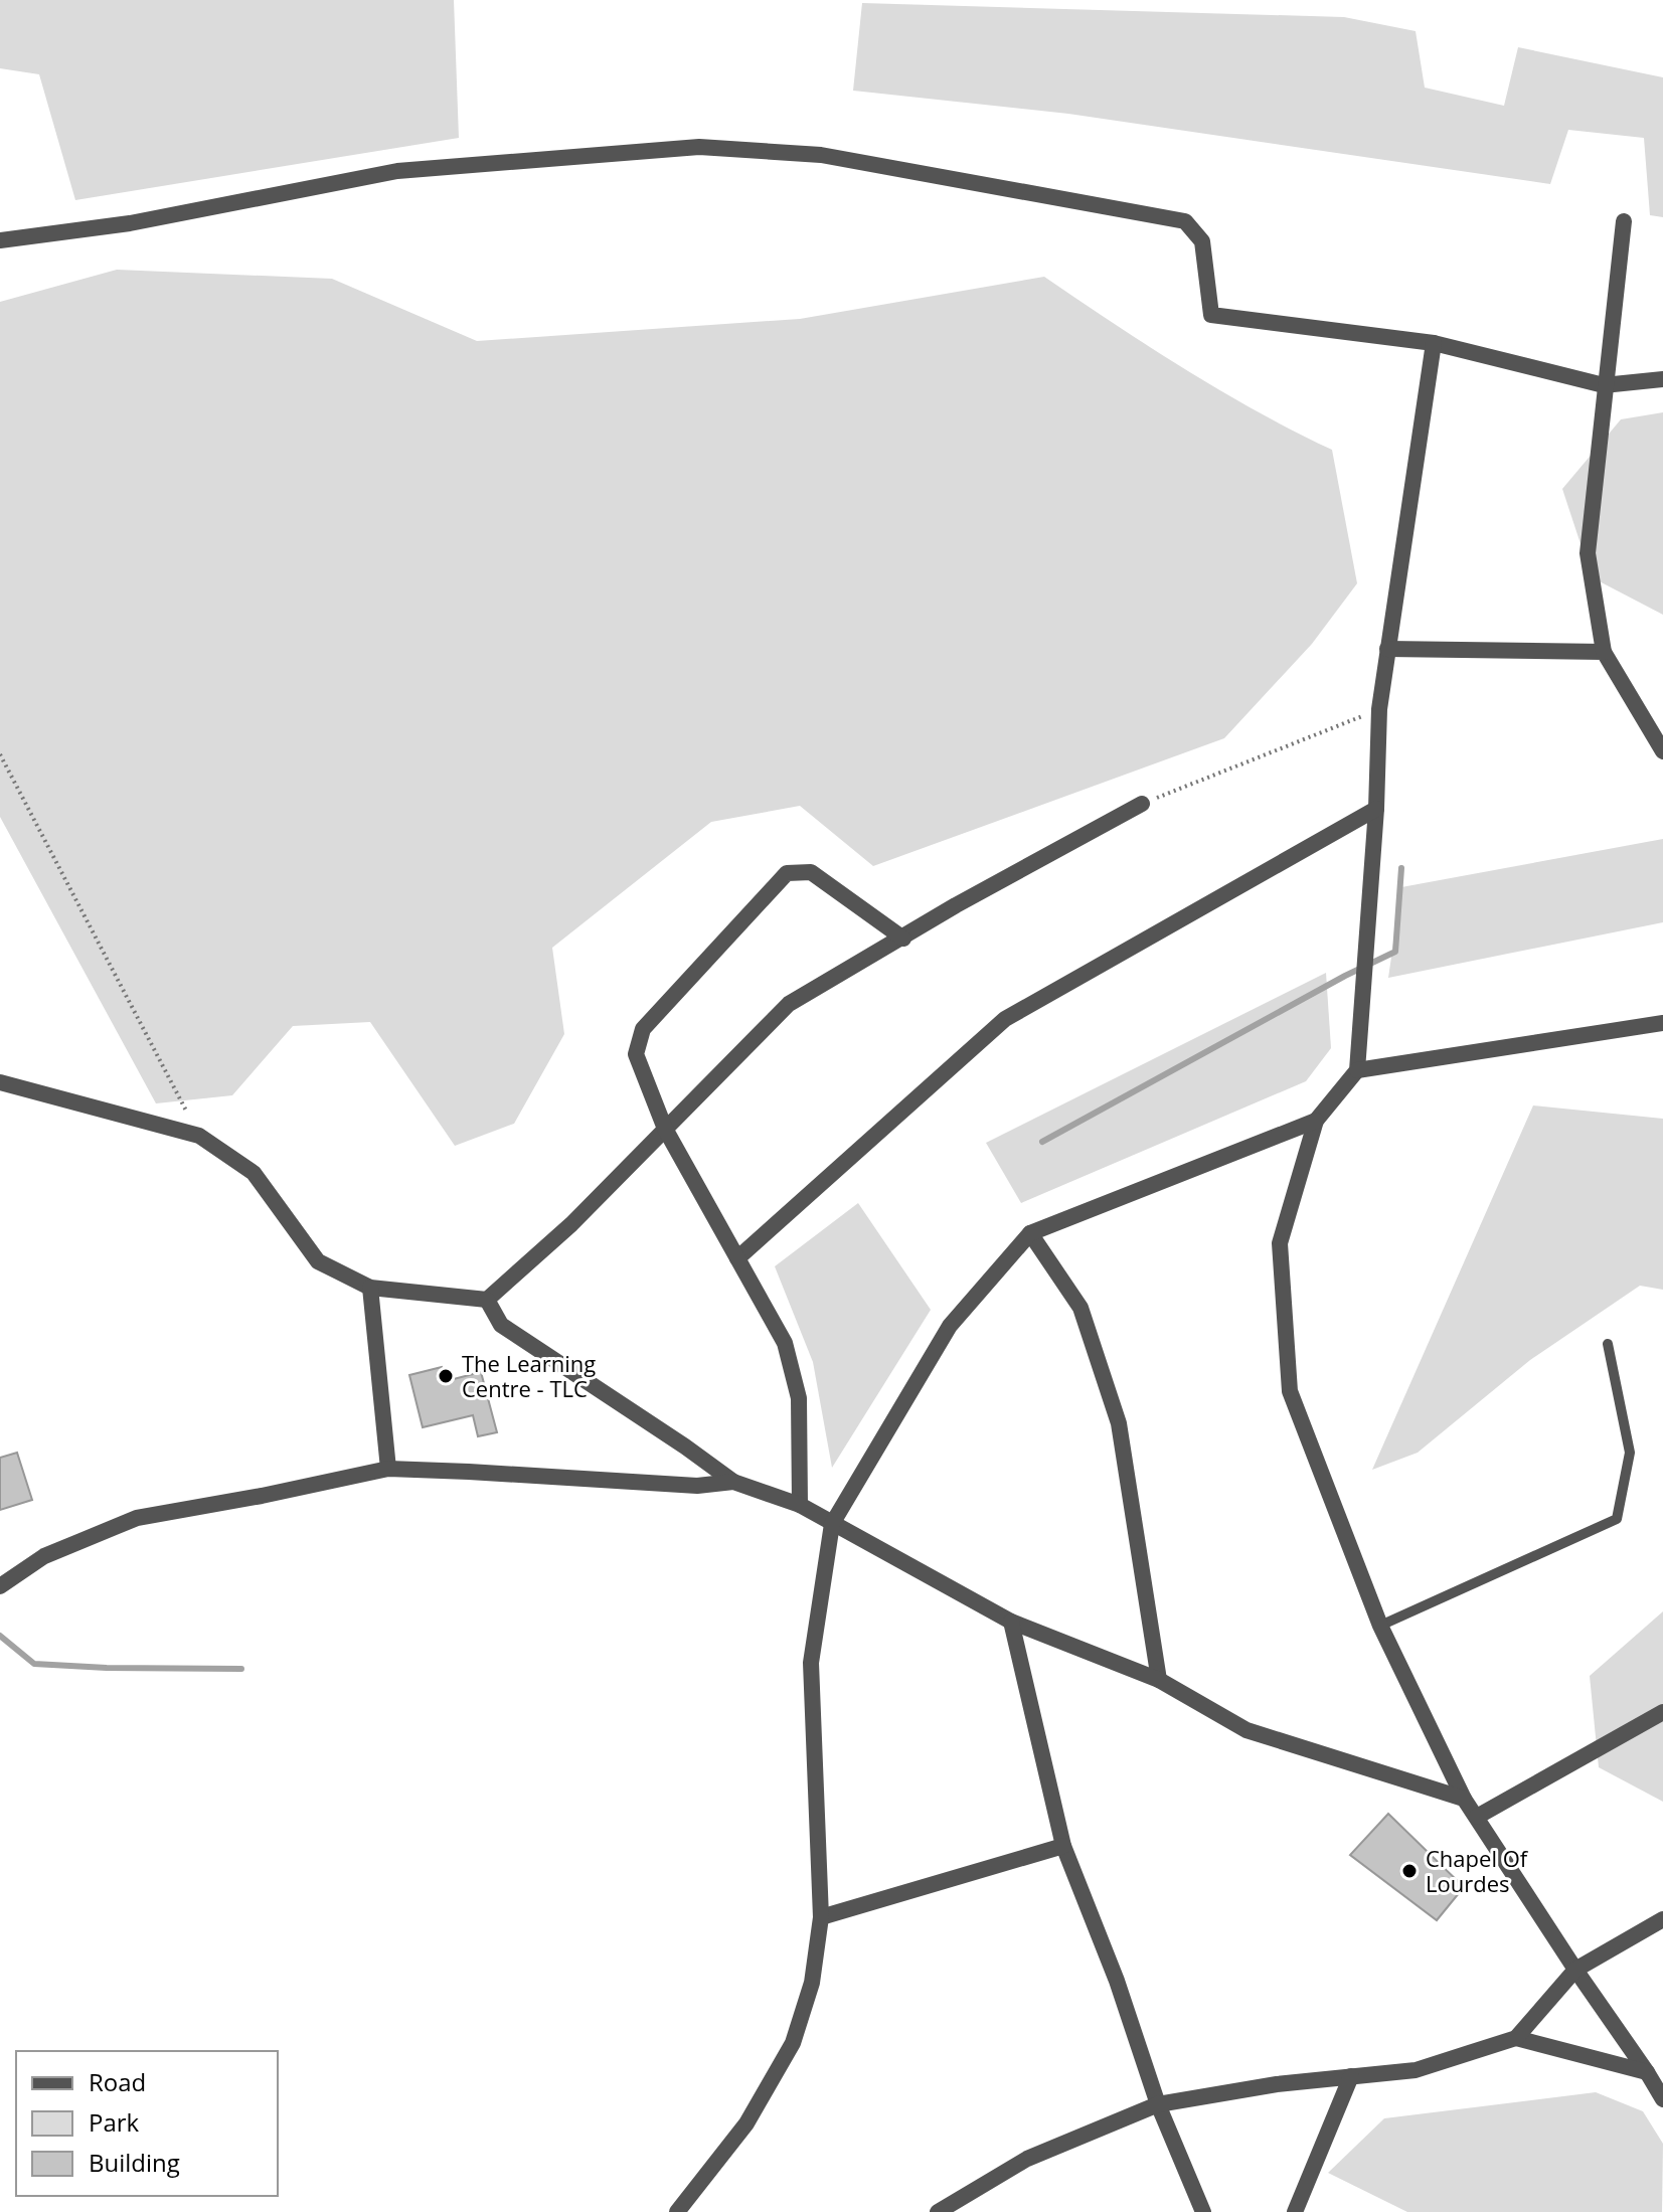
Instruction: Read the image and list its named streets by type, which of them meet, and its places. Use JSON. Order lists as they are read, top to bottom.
{
  "places": ["The Learning Centre - TLC", "Chapel Of Lourdes"],
  "legend": ["Road", "Park", "Building"]
}
